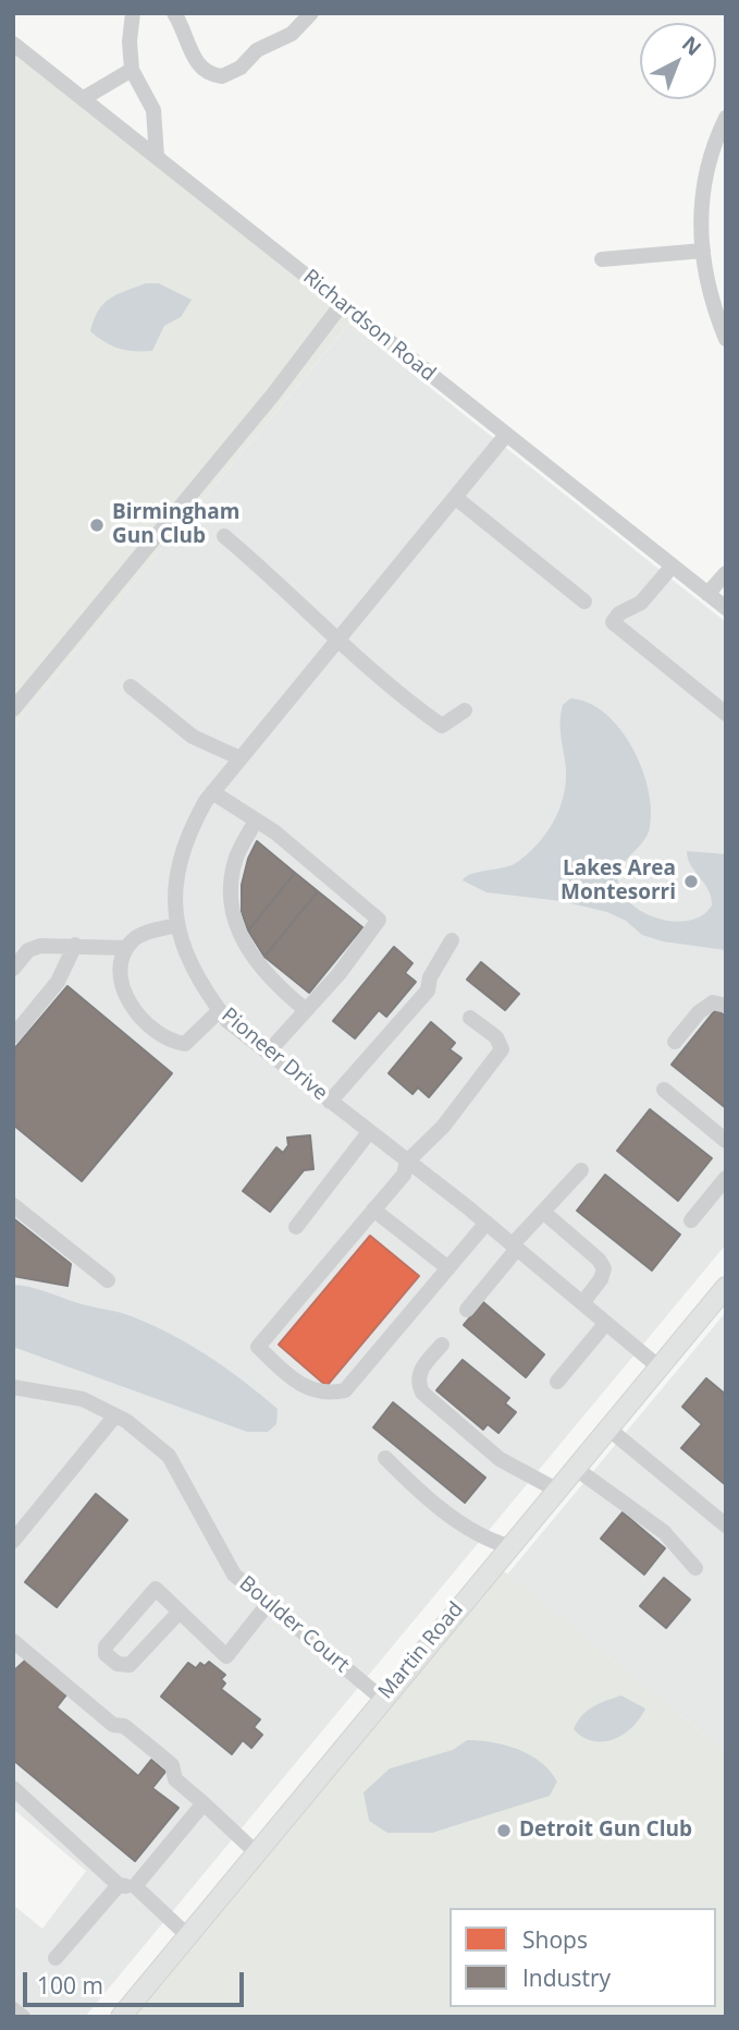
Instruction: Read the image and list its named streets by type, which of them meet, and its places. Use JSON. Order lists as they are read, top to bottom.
{
  "streets": {
    "main road": ["Martin Road"],
    "street": ["Richardson Road", "Pioneer Drive", "Boulder Court"]
  },
  "crossings": [
    ["Richardson Road", "Pioneer Drive"],
    ["Pioneer Drive", "Martin Road"],
    ["Boulder Court", "Martin Road"]
  ],
  "places": ["Birmingham Gun Club", "Lakes Area Montesorri", "Detroit Gun Club"],
  "legend": ["Shops", "Industry"],
  "scale_bar": "100 m",
  "north": "top right"
}
